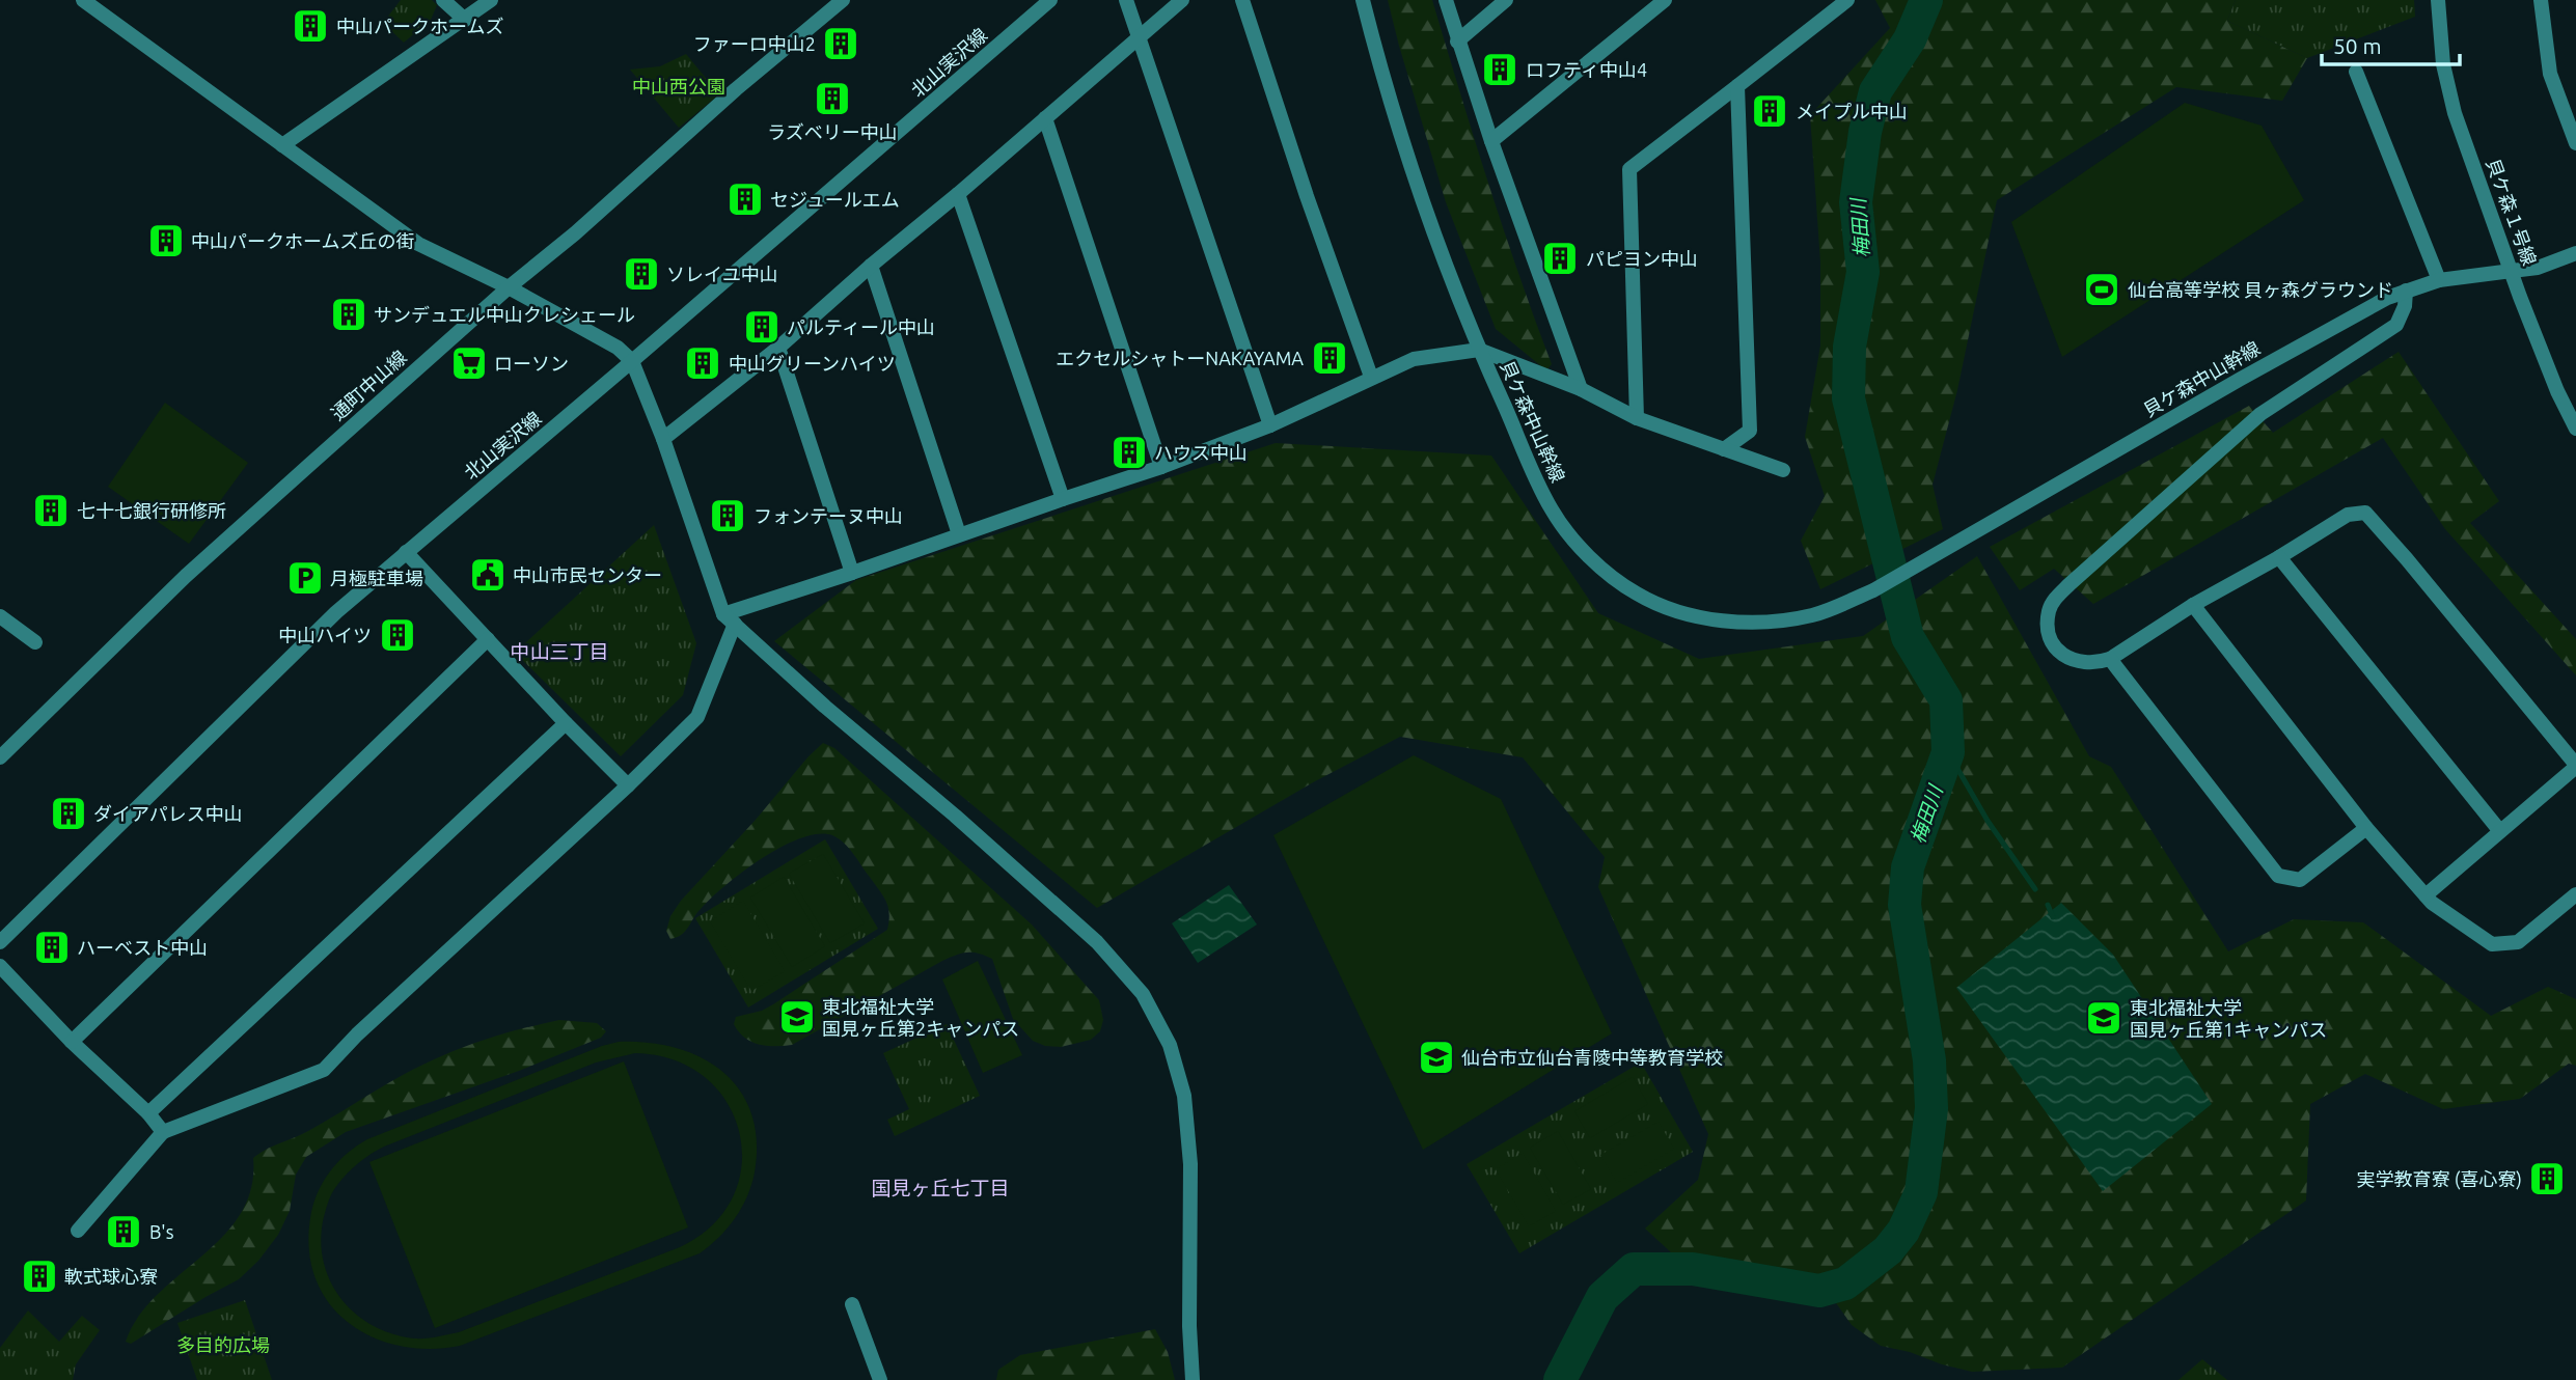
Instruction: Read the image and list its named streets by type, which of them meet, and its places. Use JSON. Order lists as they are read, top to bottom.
{
  "streets": {
    "street": [
      "北山実沢線",
      "貝ケ森１号線",
      "貝ケ森中山幹線",
      "通町中山線"
    ]
  },
  "crossings": [
    ["貝ケ森１号線", "貝ケ森中山幹線"]
  ],
  "districts": ["中山三丁目", "国見ヶ丘七丁目"],
  "water": ["梅田川"],
  "parks": ["中山西公園", "多目的広場"],
  "places": {
    "building": [
      "中山パークホームズ",
      "ファーロ中山2",
      "ロフティ中山4",
      "ラズベリー中山",
      "メイプル中山",
      "セジュールエム",
      "中山パークホームズ丘の街",
      "パピヨン中山",
      "ソレイユ中山",
      "サンデュエル中山クレシェール",
      "パルティール中山",
      "エクセルシャトーNAKAYAMA",
      "中山グリーンハイツ",
      "ハウス中山",
      "七十七銀行研修所",
      "フォンテーヌ中山",
      "中山ハイツ",
      "ダイアパレス中山",
      "ハーベスト中山",
      "実学教育寮 (喜心寮)",
      "B's",
      "軟式球心寮"
    ],
    "sports": ["仙台高等学校 貝ヶ森グラウンド"],
    "supermarket": ["ローソン"],
    "public building": ["中山市民センター"],
    "parking": ["月極駐車場"],
    "school or university": ["東北福祉大学 国見ヶ丘第2キャンパス", "東北福祉大学 国見ヶ丘第1キャンパス", "仙台市立仙台青陵中等教育学校"]
  },
  "scale_bar": "50 m"
}
